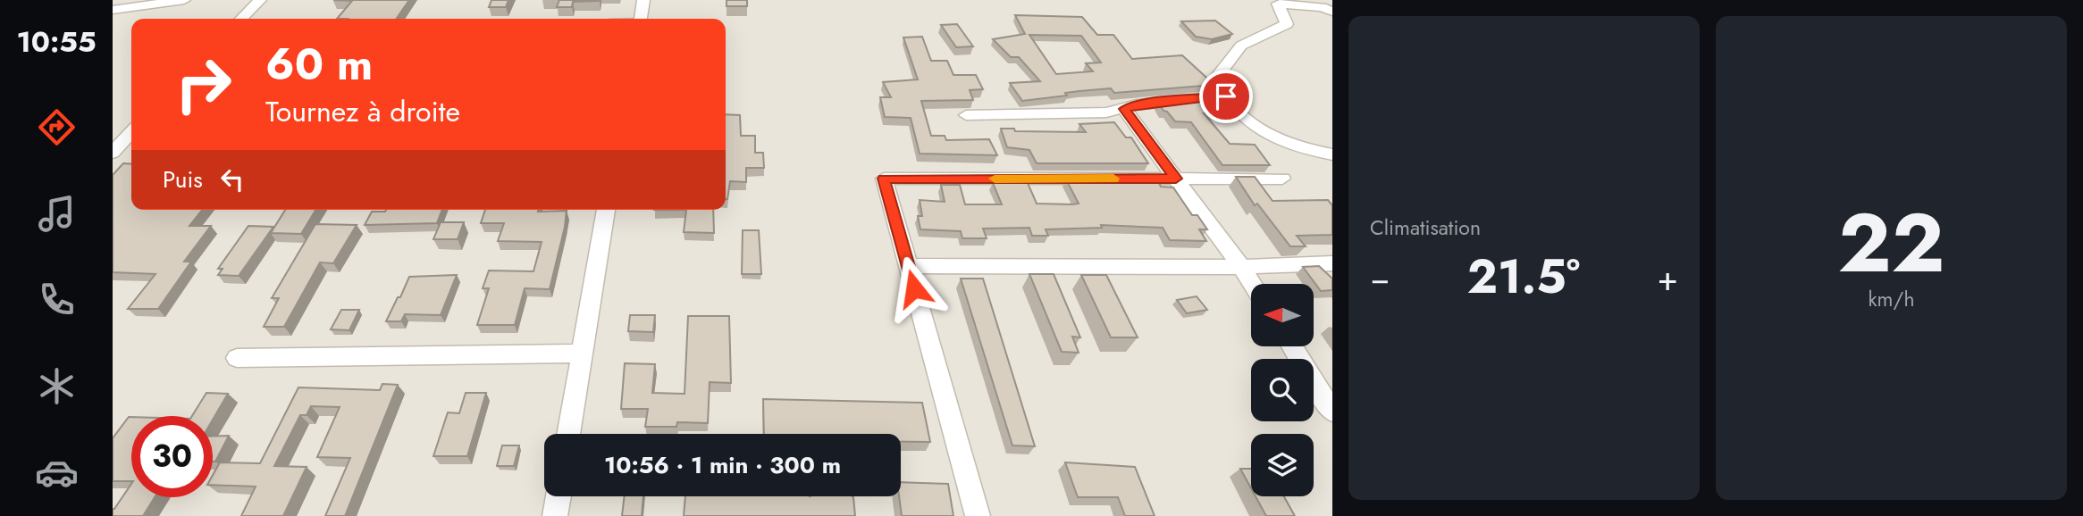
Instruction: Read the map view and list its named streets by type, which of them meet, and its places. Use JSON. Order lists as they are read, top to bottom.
{
  "north": "left",
  "page": {
    "tabs": "10:55",
    "tile": [
      "Climatisation",
      ["22", "km/h"]
    ],
    "turn": ["60 m", "Tournez à droite"],
    "then": "Puis",
    "heat": ["−", "21.5°", "+"],
    "limit": "30",
    "trip": "10:56 · 1 min · 300 m"
  }
}
